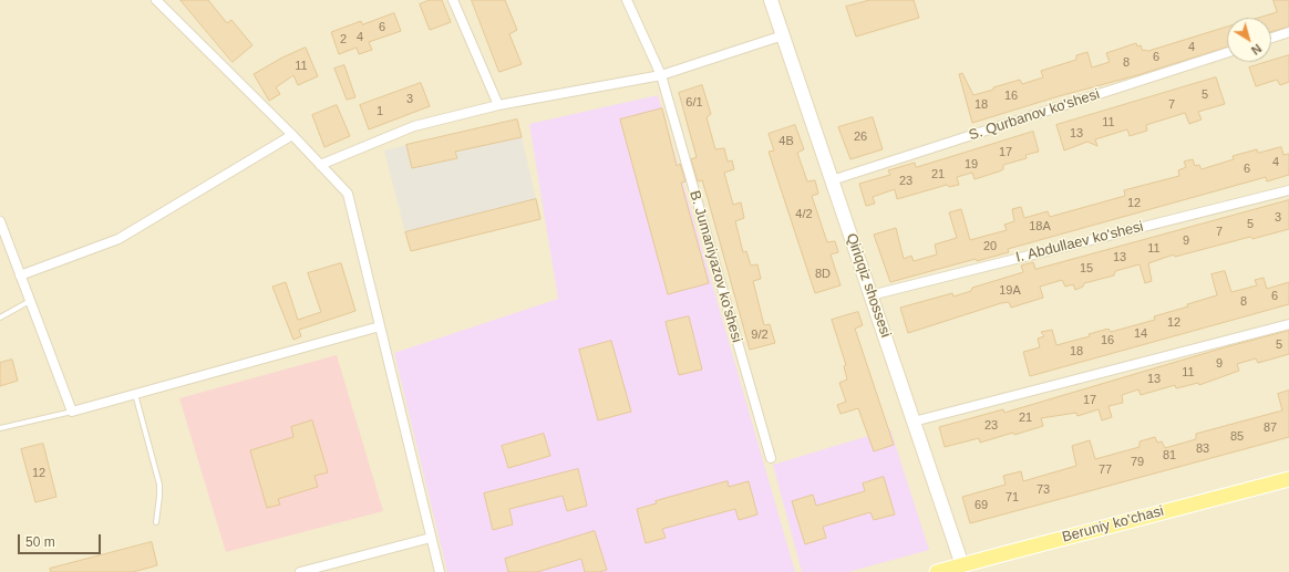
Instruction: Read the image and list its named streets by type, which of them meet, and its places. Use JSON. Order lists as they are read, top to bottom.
{
  "streets": {
    "main road": ["Qiriqqiz shossesi", "Beruniy ko'chasi"],
    "street": ["S. Qurbanov ko'shesi", "I. Abdullaev ko'shesi", "B. Jumaniyazov ko'shesi"]
  },
  "crossings": [
    ["S. Qurbanov ko'shesi", "Qiriqqiz shossesi"],
    ["I. Abdullaev ko'shesi", "Qiriqqiz shossesi"],
    ["Qiriqqiz shossesi", "Beruniy ko'chasi"]
  ],
  "house_numbers": [
    "6",
    "4",
    "2",
    "4",
    "6",
    "8",
    "11",
    "5",
    "16",
    "3",
    "6/1",
    "18",
    "7",
    "1",
    "11",
    "13",
    "26",
    "4B",
    "17",
    "4",
    "19",
    "6",
    "21",
    "23",
    "12",
    "4/2",
    "3",
    "5",
    "18A",
    "7",
    "9",
    "20",
    "11",
    "13",
    "15",
    "8D",
    "19A",
    "6",
    "8",
    "12",
    "14",
    "9/2",
    "16",
    "5",
    "18",
    "9",
    "11",
    "13",
    "17",
    "21",
    "23",
    "87",
    "85",
    "83",
    "81",
    "79",
    "77",
    "12",
    "73",
    "71",
    "69"
  ],
  "scale_bar": "50 m",
  "north": "bottom right"
}
